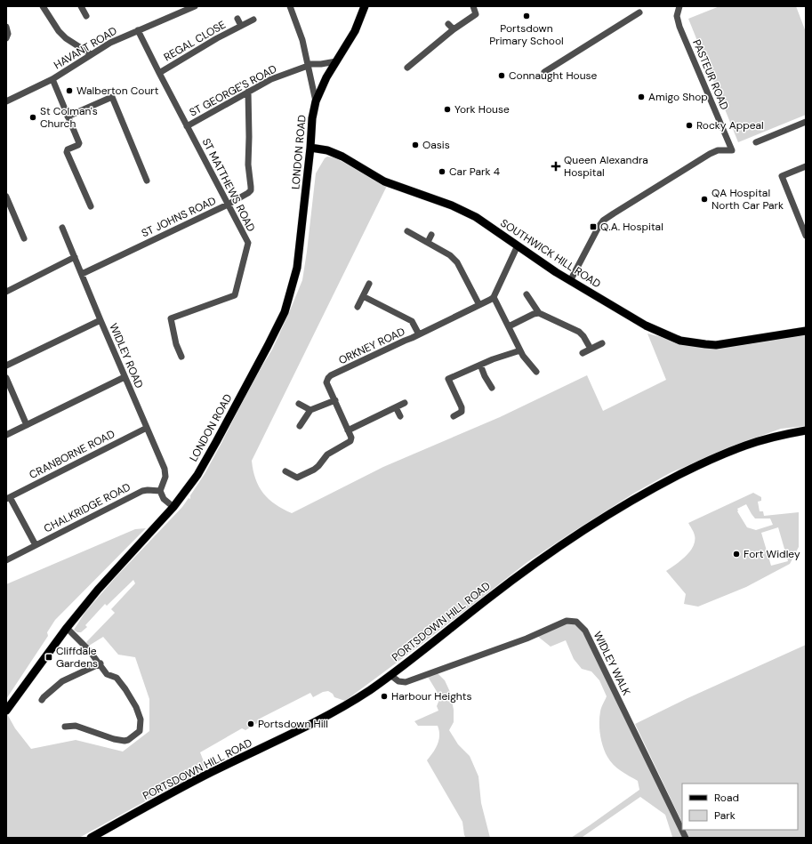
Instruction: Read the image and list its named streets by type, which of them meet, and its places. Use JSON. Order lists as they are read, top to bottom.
{
  "streets": {
    "main road": ["LONDON ROAD", "SOUTHWICK HILL ROAD", "PORTSDOWN HILL ROAD"],
    "street": [
      "REGAL CLOSE",
      "HAVANT ROAD",
      "PASTEUR ROAD",
      "ST GEORGE'S ROAD",
      "ST MATTHEWS ROAD",
      "ST JOHNS ROAD",
      "ORKNEY ROAD",
      "WIDLEY ROAD",
      "CRANBORNE ROAD",
      "CHALKRIDGE ROAD",
      "WIDLEY WALK"
    ]
  },
  "crossings": [
    ["REGAL CLOSE", "ST MATTHEWS ROAD"],
    ["HAVANT ROAD", "ST MATTHEWS ROAD"],
    ["PASTEUR ROAD", "SOUTHWICK HILL ROAD"],
    ["ST GEORGE'S ROAD", "LONDON ROAD"],
    ["ST GEORGE'S ROAD", "ST MATTHEWS ROAD"],
    ["ST GEORGE'S ROAD", "ST JOHNS ROAD"],
    ["LONDON ROAD", "SOUTHWICK HILL ROAD"],
    ["ST MATTHEWS ROAD", "ST JOHNS ROAD"],
    ["ST JOHNS ROAD", "WIDLEY ROAD"],
    ["WIDLEY ROAD", "CRANBORNE ROAD"],
    ["WIDLEY ROAD", "CHALKRIDGE ROAD"],
    ["PORTSDOWN HILL ROAD", "WIDLEY WALK"]
  ],
  "places": {
    "other": [
      "Portsdown Primary School",
      "Connaught House",
      "Walberton Court",
      "Amigo Shop",
      "York House",
      "St Colman's Church",
      "Rocky Appeal",
      "Oasis",
      "Car Park 4",
      "QA Hospital North Car Park",
      "Fort Widley",
      "Harbour Heights",
      "Portsdown Hill"
    ],
    "health": ["Queen Alexandra Hospital"],
    "transit": ["Q.A. Hospital", "Cliffdale Gardens"]
  },
  "legend": ["Road", "Park"]
}
